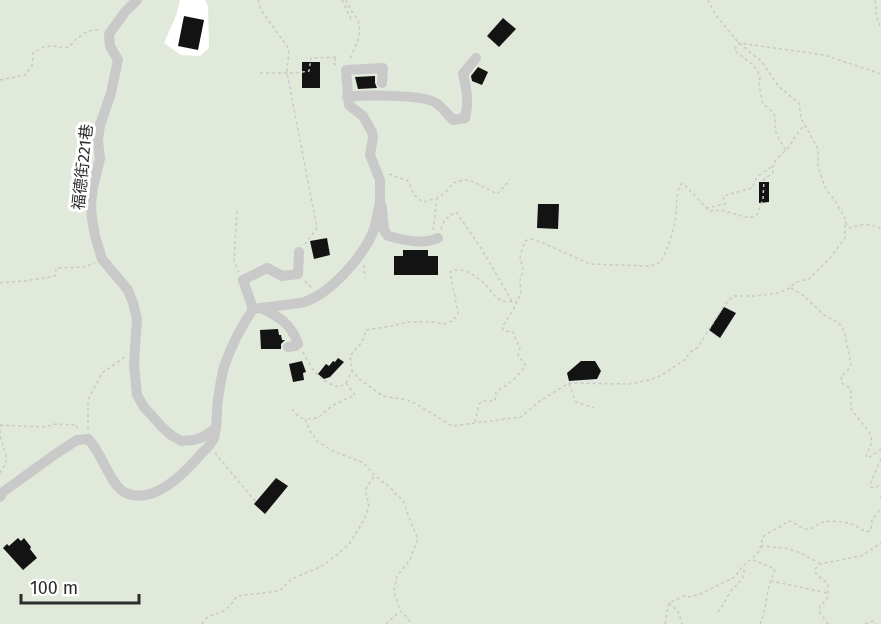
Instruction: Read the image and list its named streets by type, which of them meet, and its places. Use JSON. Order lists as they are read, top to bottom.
{
  "streets": {
    "lane": ["福德街221巷"]
  },
  "scale_bar": "100 m"
}
